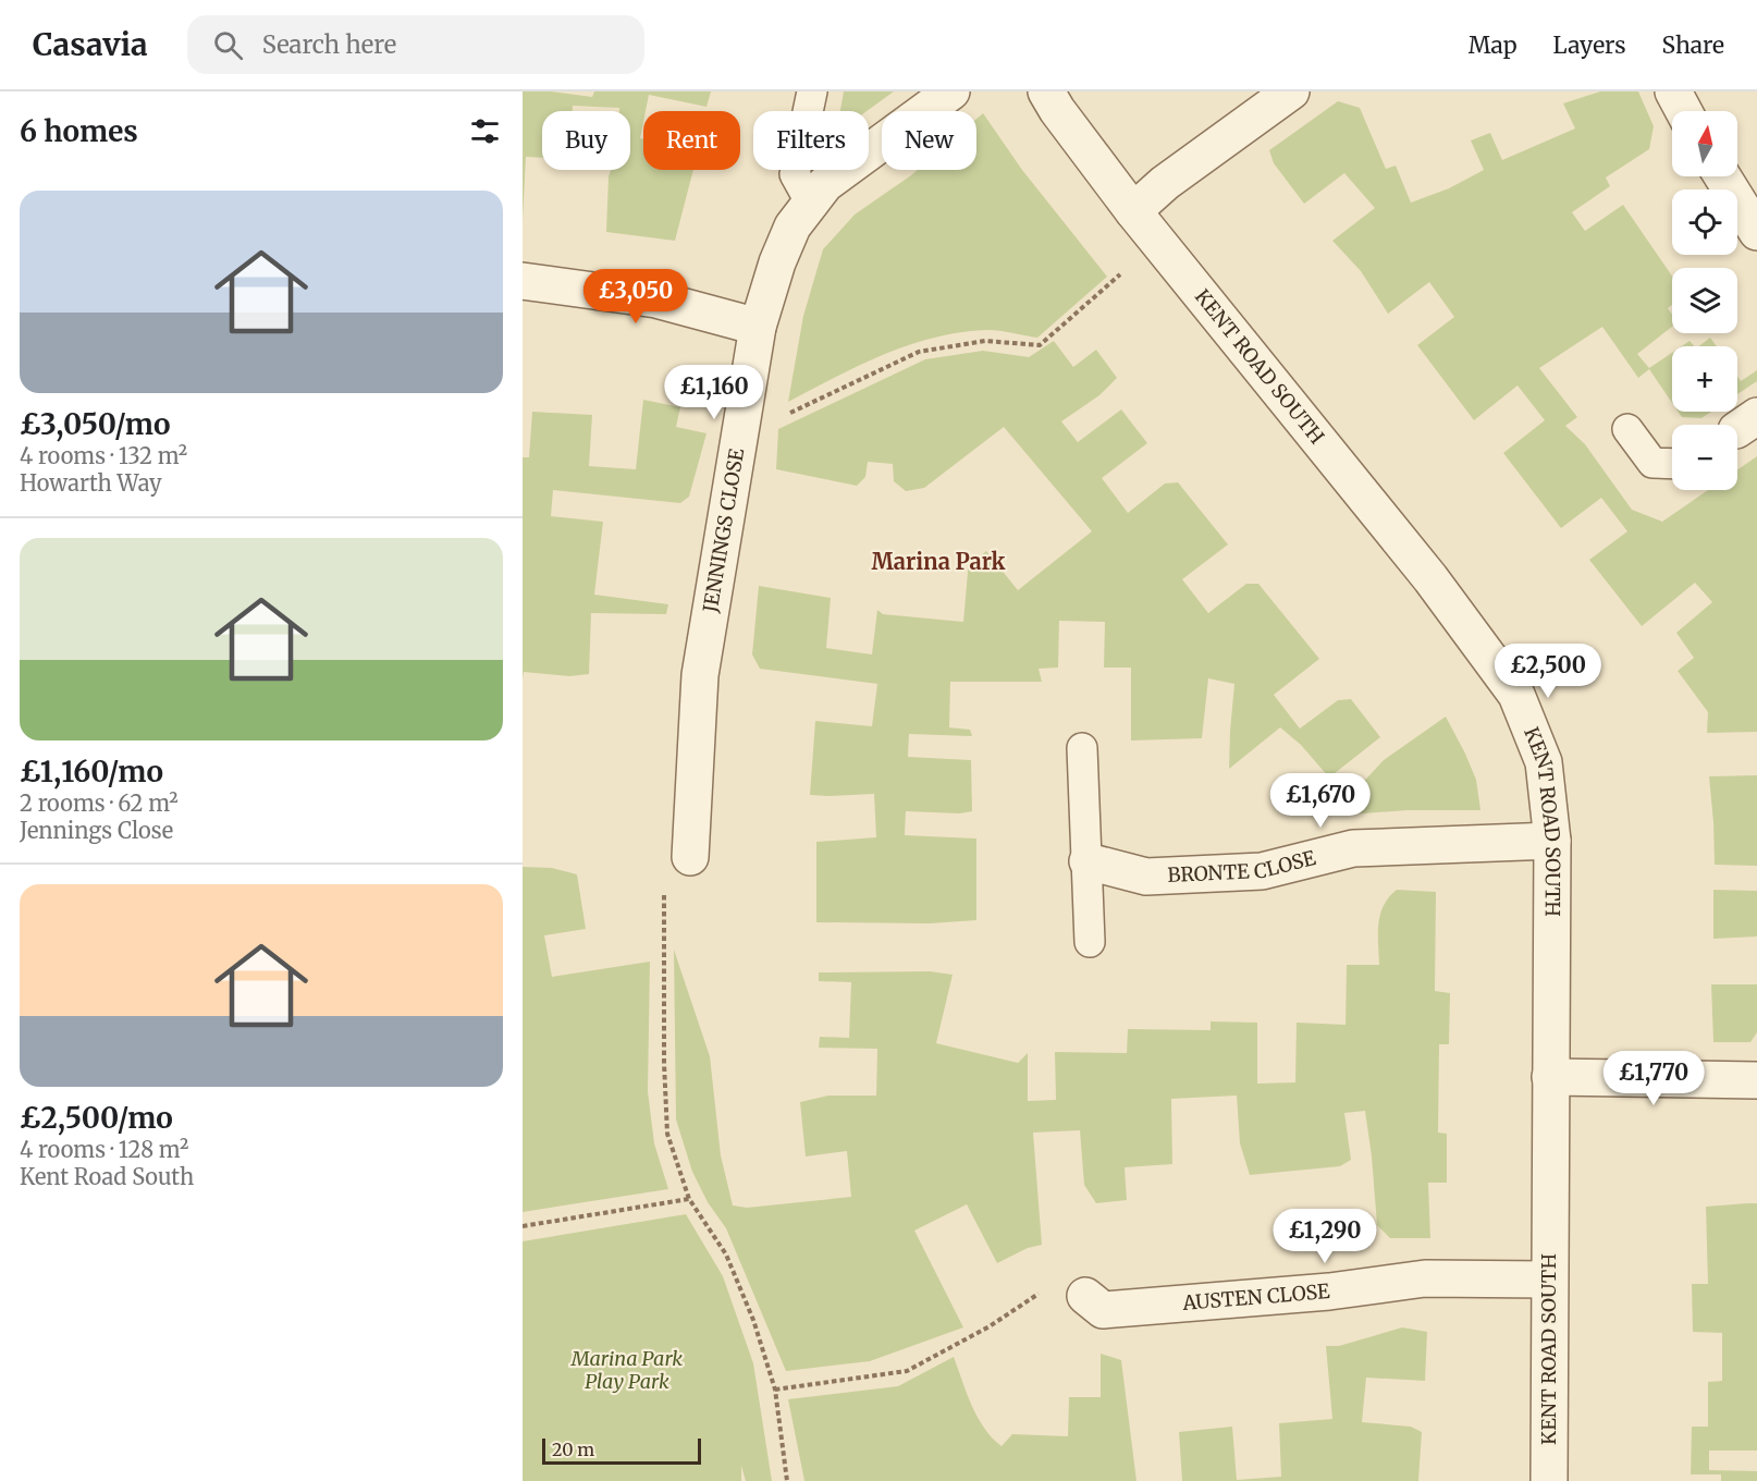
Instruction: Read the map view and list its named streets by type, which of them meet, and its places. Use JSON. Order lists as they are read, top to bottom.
{
  "streets": {
    "street": [
      "KENT ROAD SOUTH",
      "JENNINGS CLOSE",
      "BRONTE CLOSE",
      "AUSTEN CLOSE"
    ]
  },
  "crossings": [
    ["KENT ROAD SOUTH", "BRONTE CLOSE"],
    ["KENT ROAD SOUTH", "AUSTEN CLOSE"]
  ],
  "districts": ["Marina Park"],
  "parks": ["Marina Park Play Park"],
  "scale_bar": "20 m",
  "north": "top",
  "page": {
    "header": "Casavia",
    "search": "Search here",
    "nav": ["Map", "Layers", "Share"],
    "heading": "6 homes",
    "map_buttons": ["+", "−"],
    "chip": [
      "Buy",
      "Rent",
      "Filters",
      "New"
    ],
    "list": [
      {
        "name": "£3,050/mo",
        "note": "4 rooms · 132 m² · Howarth Way"
      },
      {
        "name": "£1,160/mo",
        "note": "2 rooms · 62 m² · Jennings Close"
      },
      {
        "name": "£2,500/mo",
        "note": "4 rooms · 128 m² · Kent Road South"
      }
    ],
    "price": [
      "£3,050",
      "£1,160",
      "£2,500",
      "£1,670",
      "£1,770",
      "£1,290"
    ],
    "scale": "20 m"
  }
}
